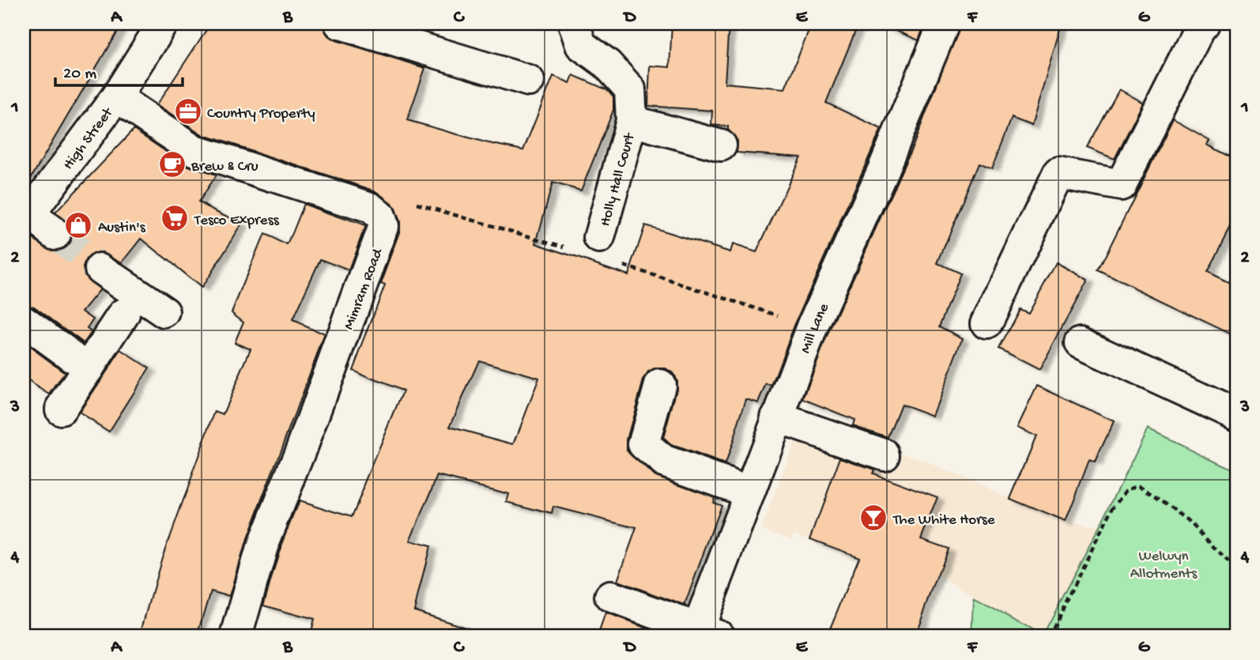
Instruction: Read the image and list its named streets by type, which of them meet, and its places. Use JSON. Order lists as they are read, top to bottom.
{
  "streets": {
    "street": [
      "High Street",
      "Holly Hall Court",
      "Mimram Road",
      "Mill Lane"
    ]
  },
  "crossings": [
    ["High Street", "Mimram Road"]
  ],
  "parks": ["Welwyn Allotments"],
  "places": {
    "office": ["Country Property"],
    "cafe": ["Brew & Cru"],
    "supermarket": ["Tesco Express"],
    "shop": ["Austin's"],
    "bar": ["The White Horse"]
  },
  "scale_bar": "20 m",
  "grid": {
    "columns": [
      "A",
      "B",
      "C",
      "D",
      "E",
      "F",
      "G"
    ],
    "rows": [
      "1",
      "2",
      "3",
      "4"
    ]
  }
}
